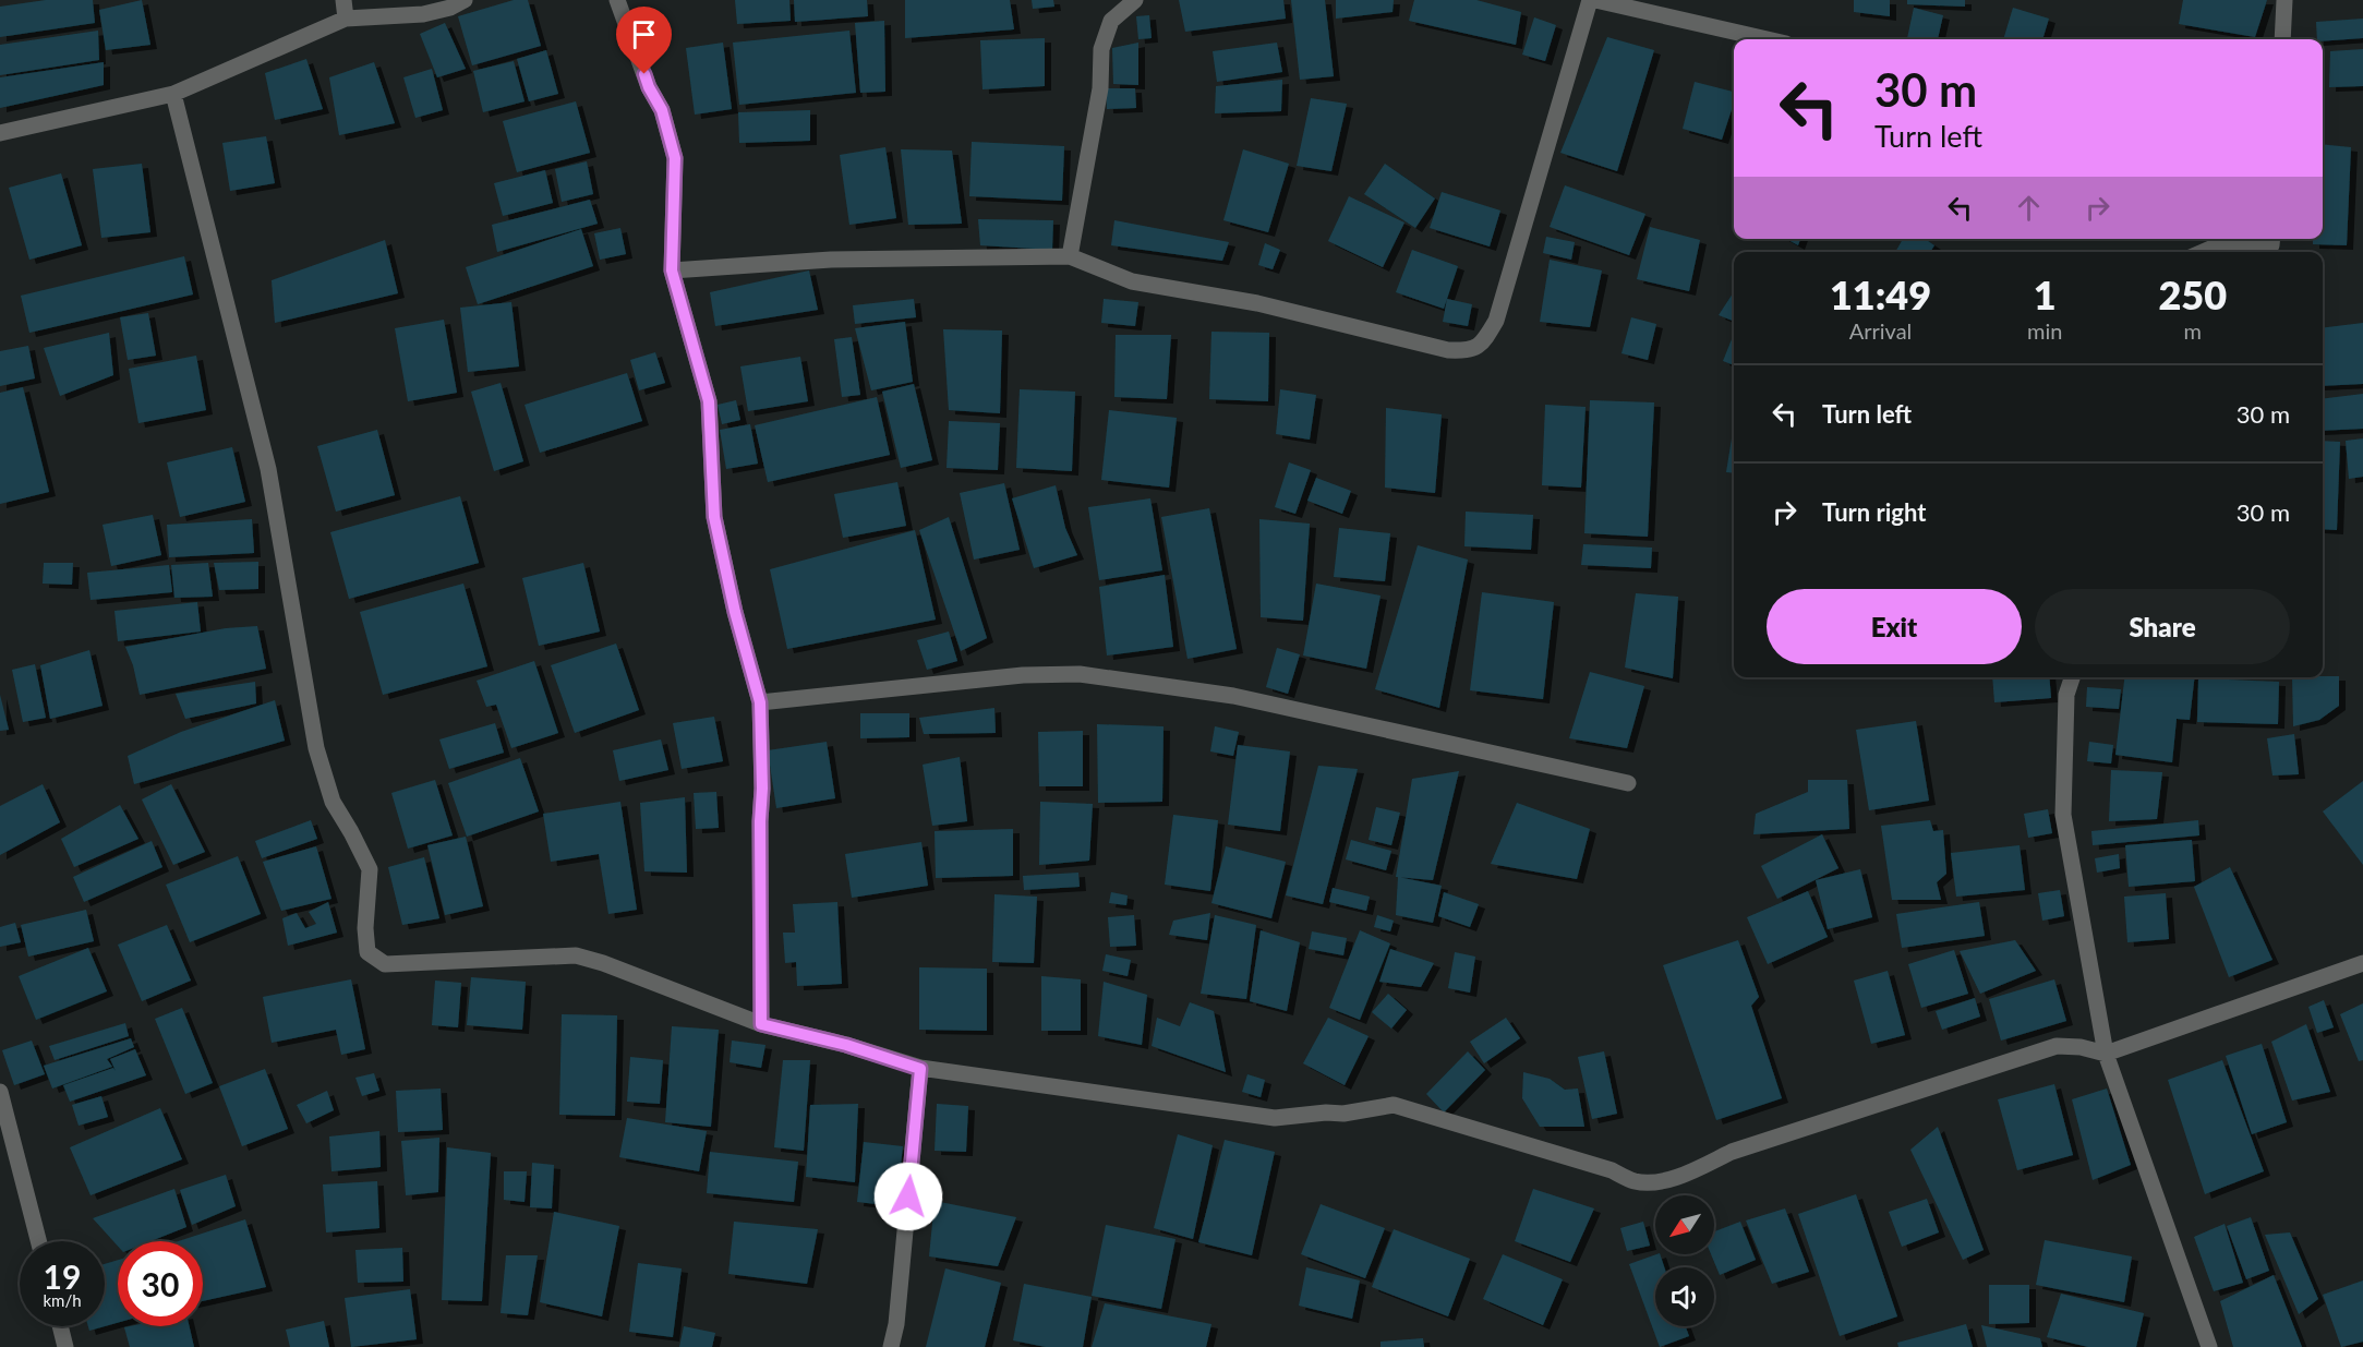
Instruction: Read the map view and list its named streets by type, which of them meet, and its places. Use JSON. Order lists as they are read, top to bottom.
{
  "north": "bottom left",
  "page": {
    "turn": ["30 m", "Turn left"],
    "eta": [
      "11:49",
      "Arrival",
      "1",
      "min",
      "250",
      "m"
    ],
    "list": [
      {
        "name": "Turn left",
        "value": "30 m"
      },
      {
        "name": "Turn right",
        "value": "30 m"
      }
    ],
    "buttons": ["Exit", "Share"],
    "speed": "19 km/h",
    "limit": "30"
  }
}
